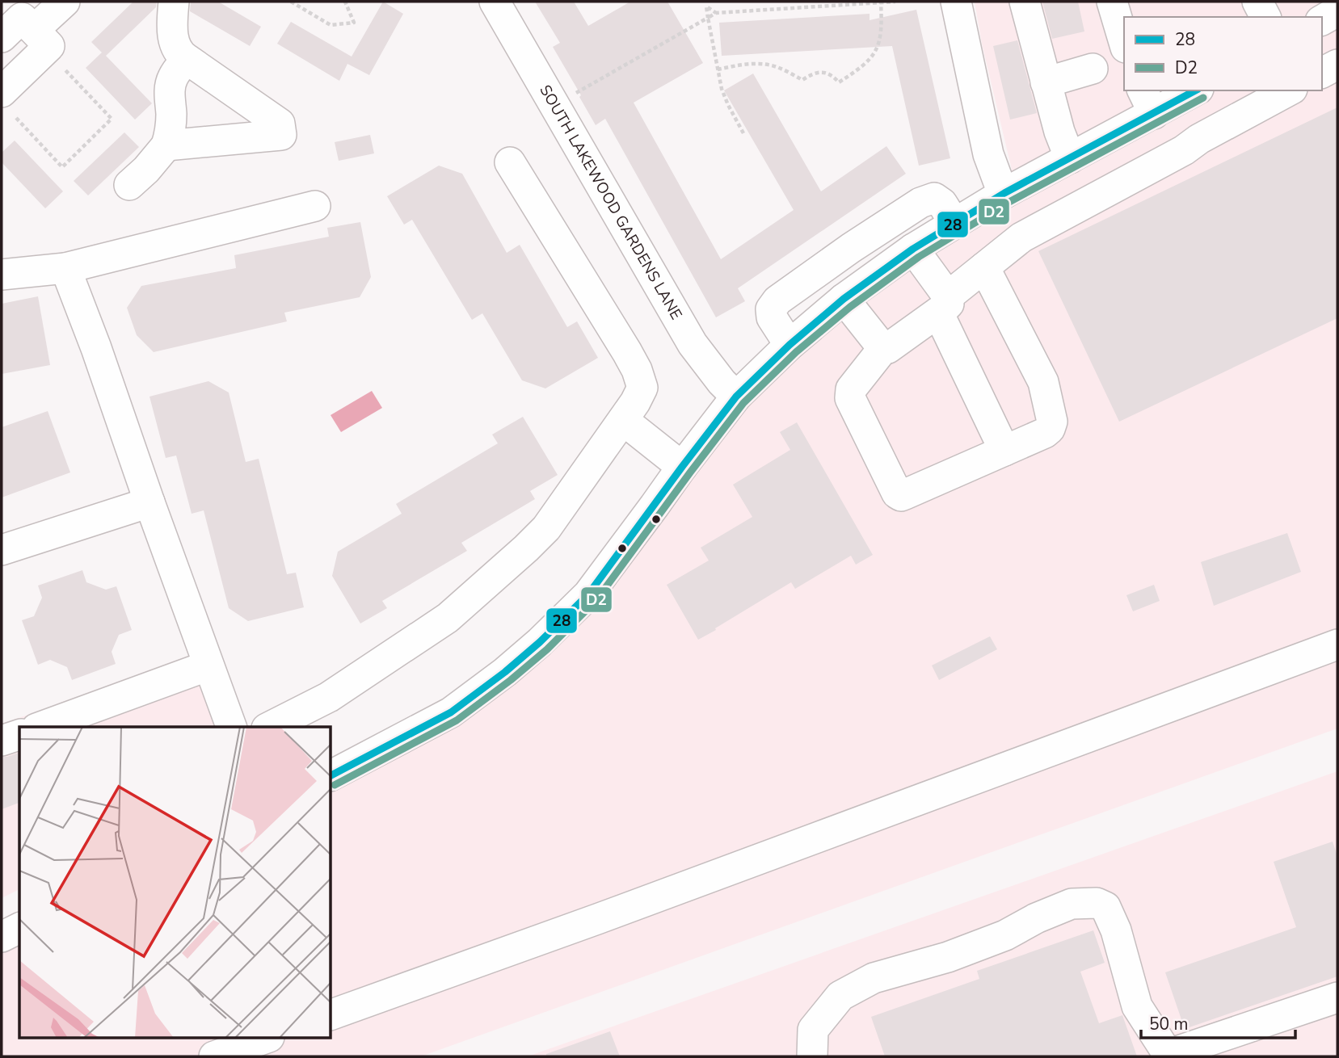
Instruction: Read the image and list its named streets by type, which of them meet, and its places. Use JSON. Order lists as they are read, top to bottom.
{
  "streets": {
    "street": ["SOUTH LAKEWOOD GARDENS LANE"]
  },
  "lines": ["transit line 28", "transit line D2"],
  "legend": ["28", "D2"],
  "scale_bar": "50 m"
}
